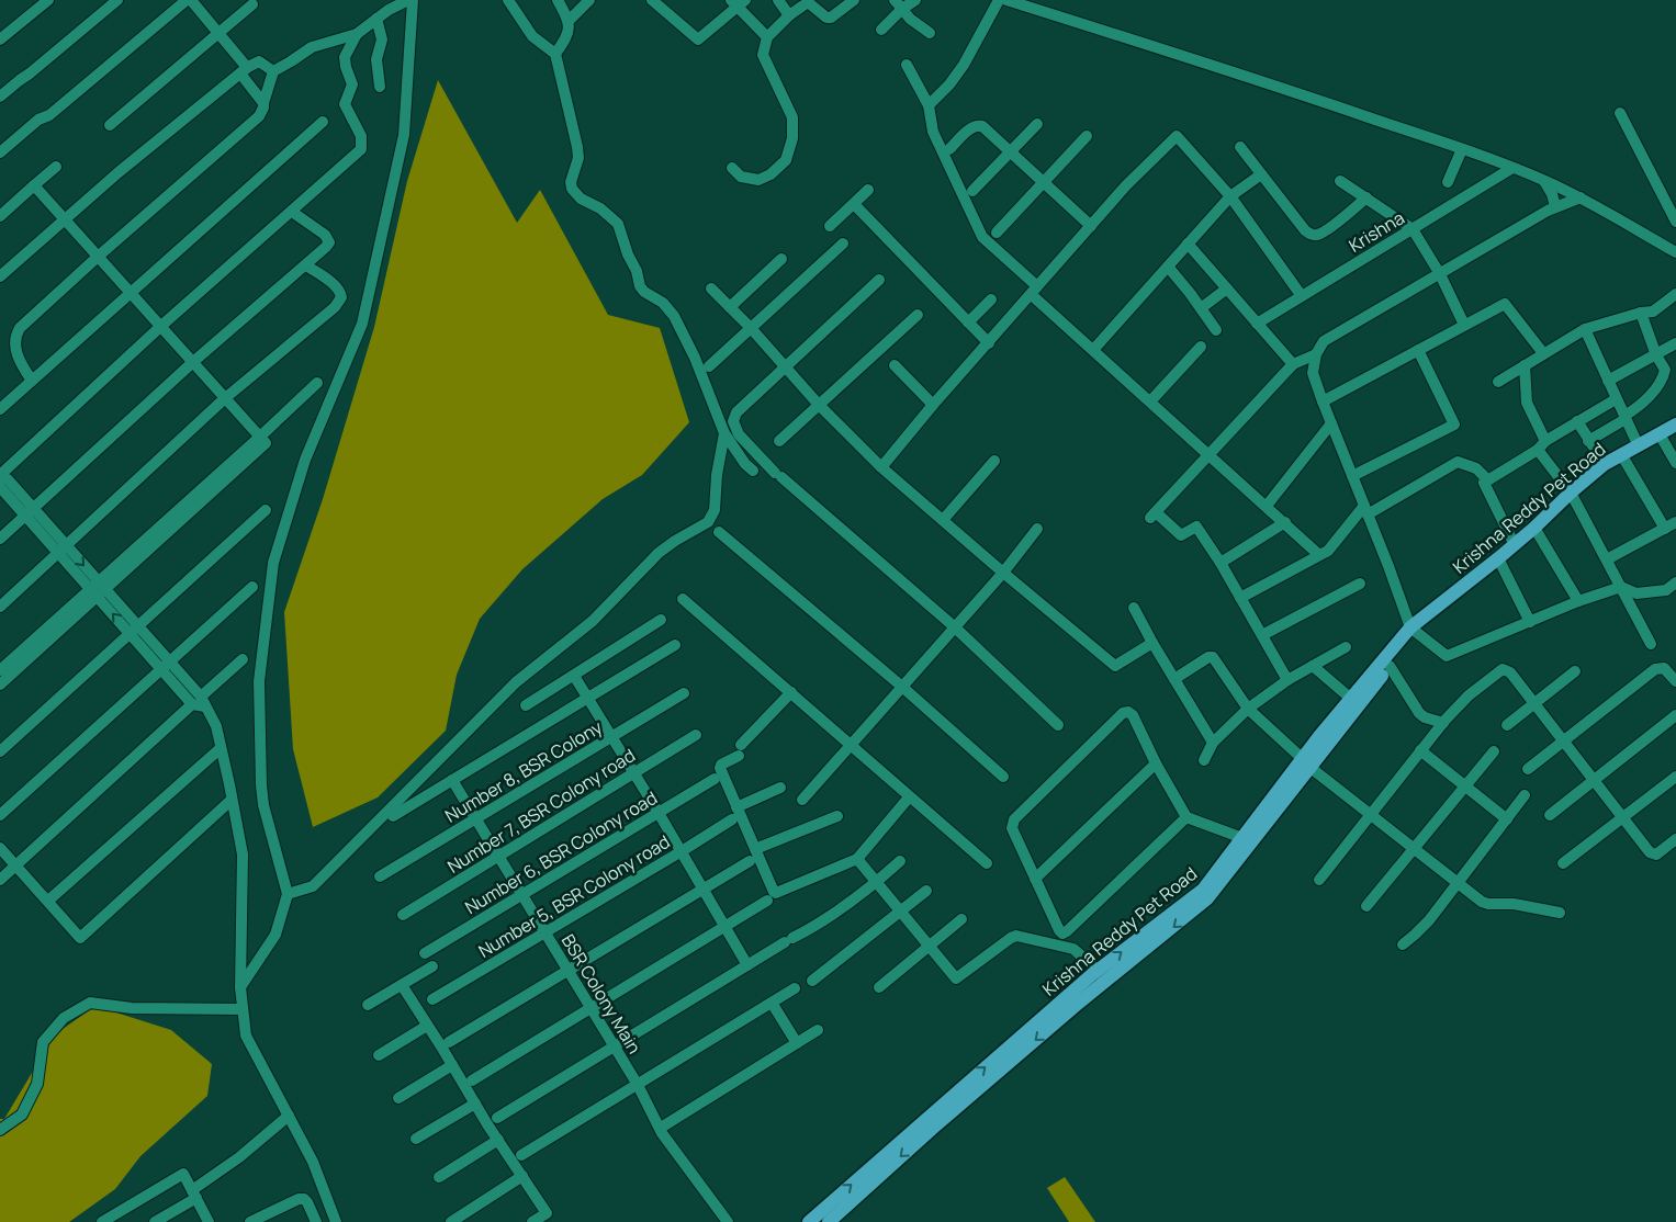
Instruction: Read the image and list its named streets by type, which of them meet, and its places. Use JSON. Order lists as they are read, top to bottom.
{
  "streets": {
    "main road": ["Krishna Reddy Pet Road"],
    "street": [
      "Krishna",
      "Number 8, BSR Colony",
      "Number 7, BSR Colony road",
      "Number 6, BSR Colony road",
      "Number 5, BSR Colony road",
      "BSR Colony Main"
    ]
  },
  "crossings": [
    ["Number 8, BSR Colony", "BSR Colony Main"],
    ["Number 7, BSR Colony road", "BSR Colony Main"],
    ["Number 6, BSR Colony road", "BSR Colony Main"],
    ["Number 5, BSR Colony road", "BSR Colony Main"]
  ]
}
